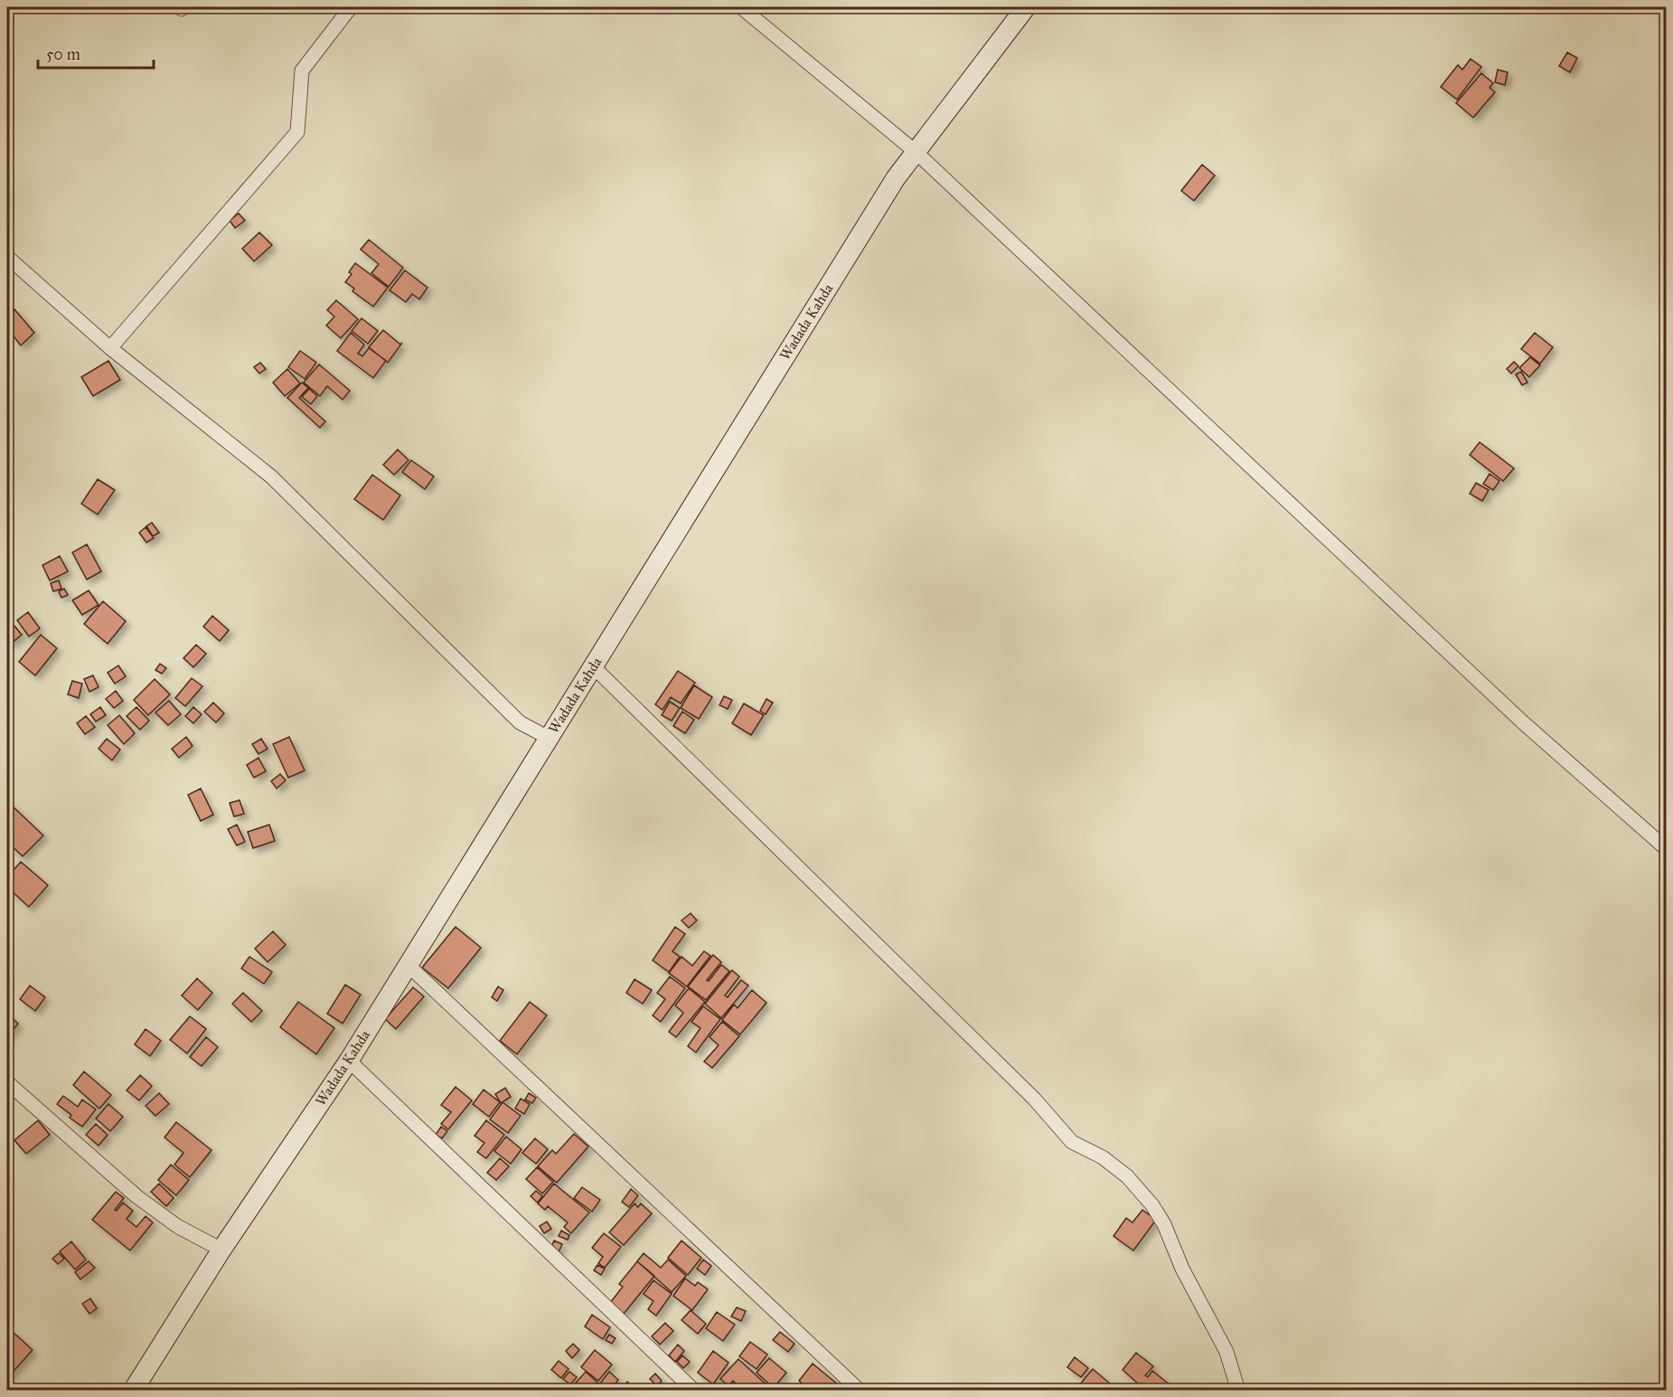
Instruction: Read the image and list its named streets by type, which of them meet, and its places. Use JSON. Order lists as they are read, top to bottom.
{
  "streets": {
    "main road": ["Wadada Kahda"]
  },
  "scale_bar": "50 m"
}
